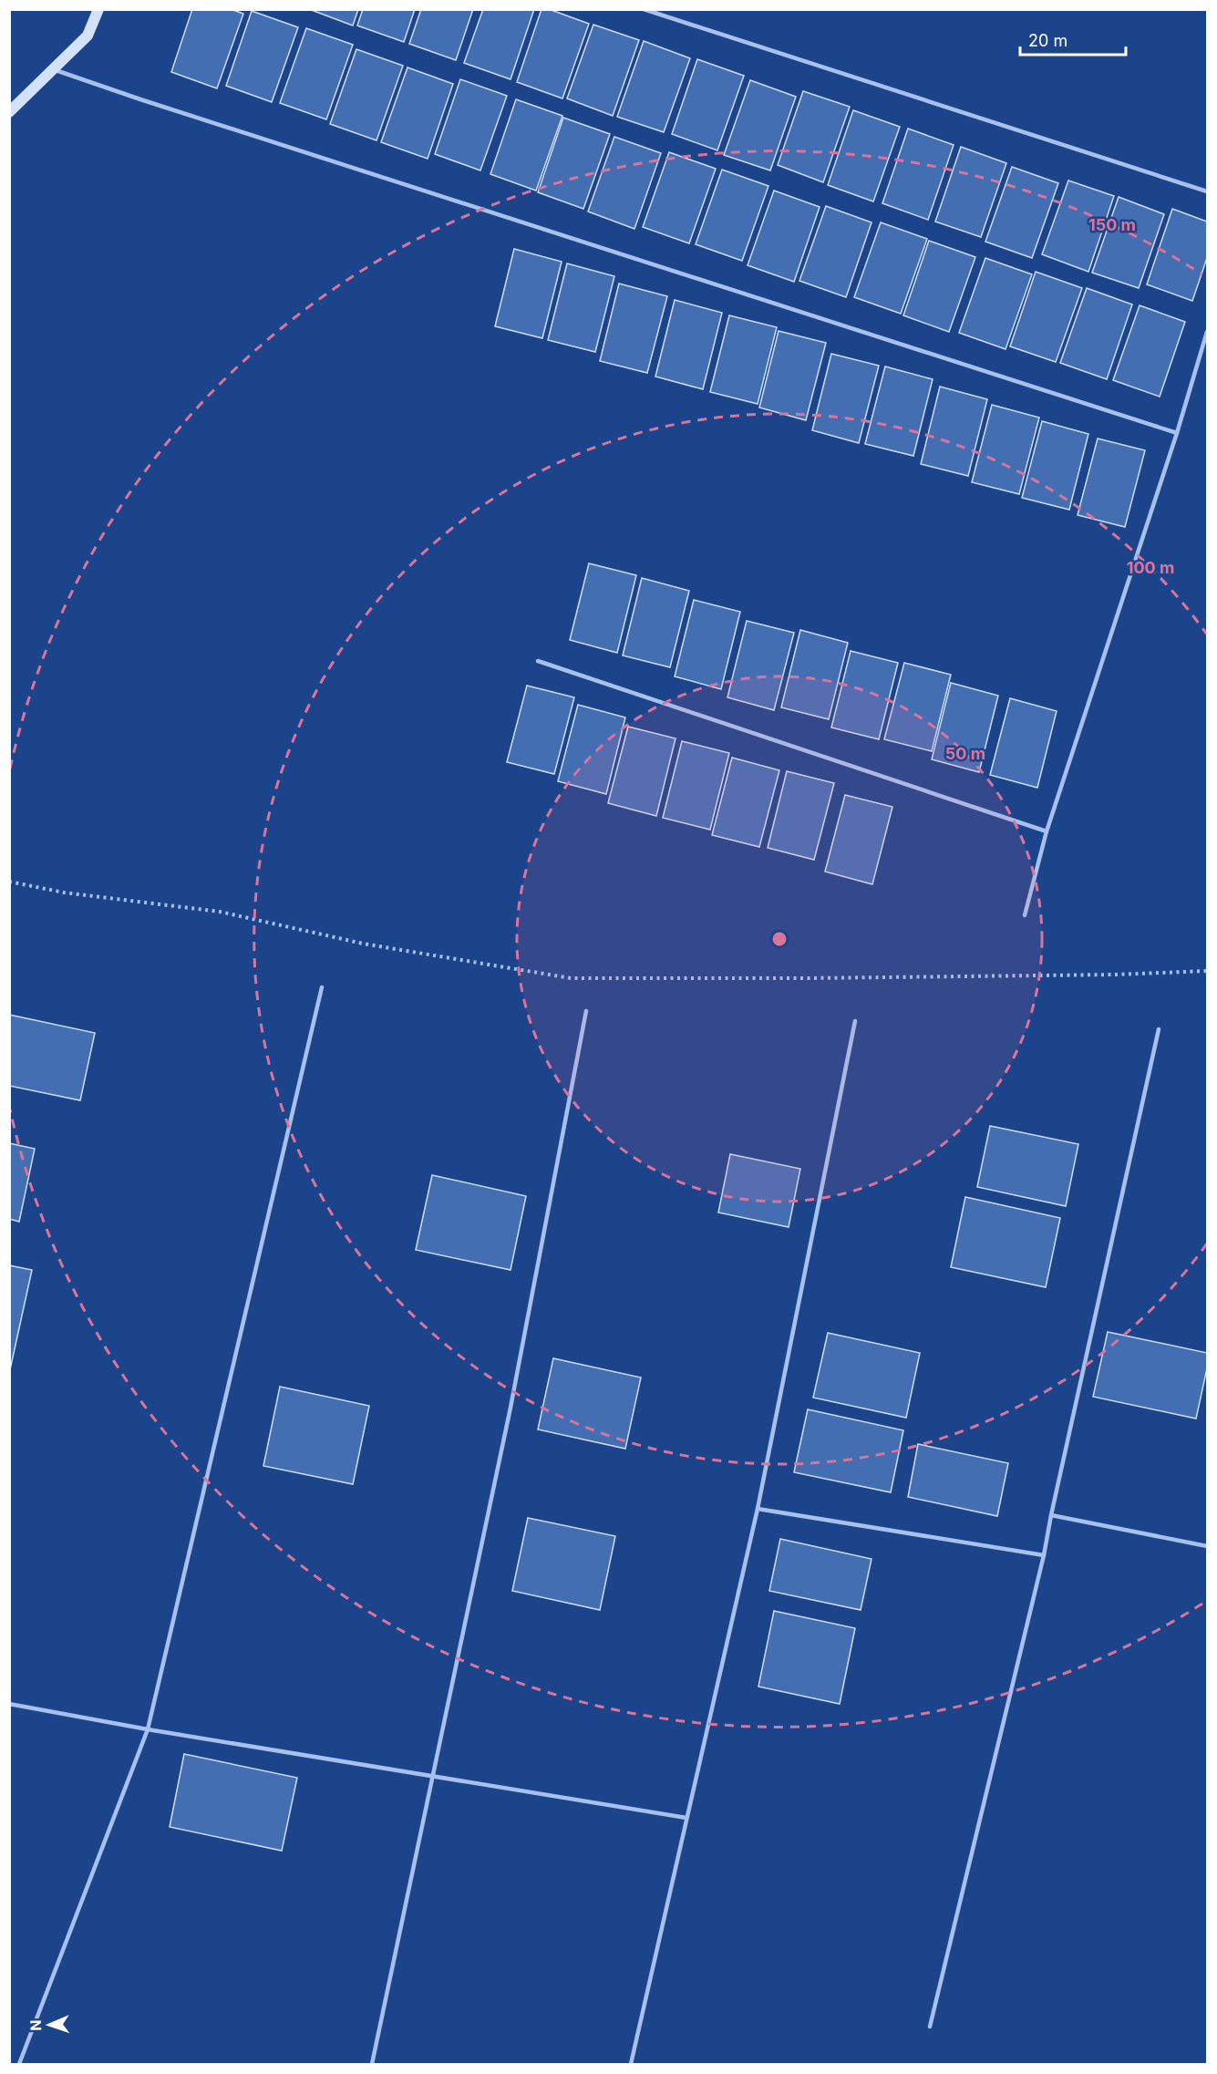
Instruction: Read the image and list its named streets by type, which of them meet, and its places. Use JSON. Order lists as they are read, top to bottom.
{
  "scale_bar": "20 m",
  "north": "left",
  "rings": ["150 m", "100 m", "50 m"]
}
